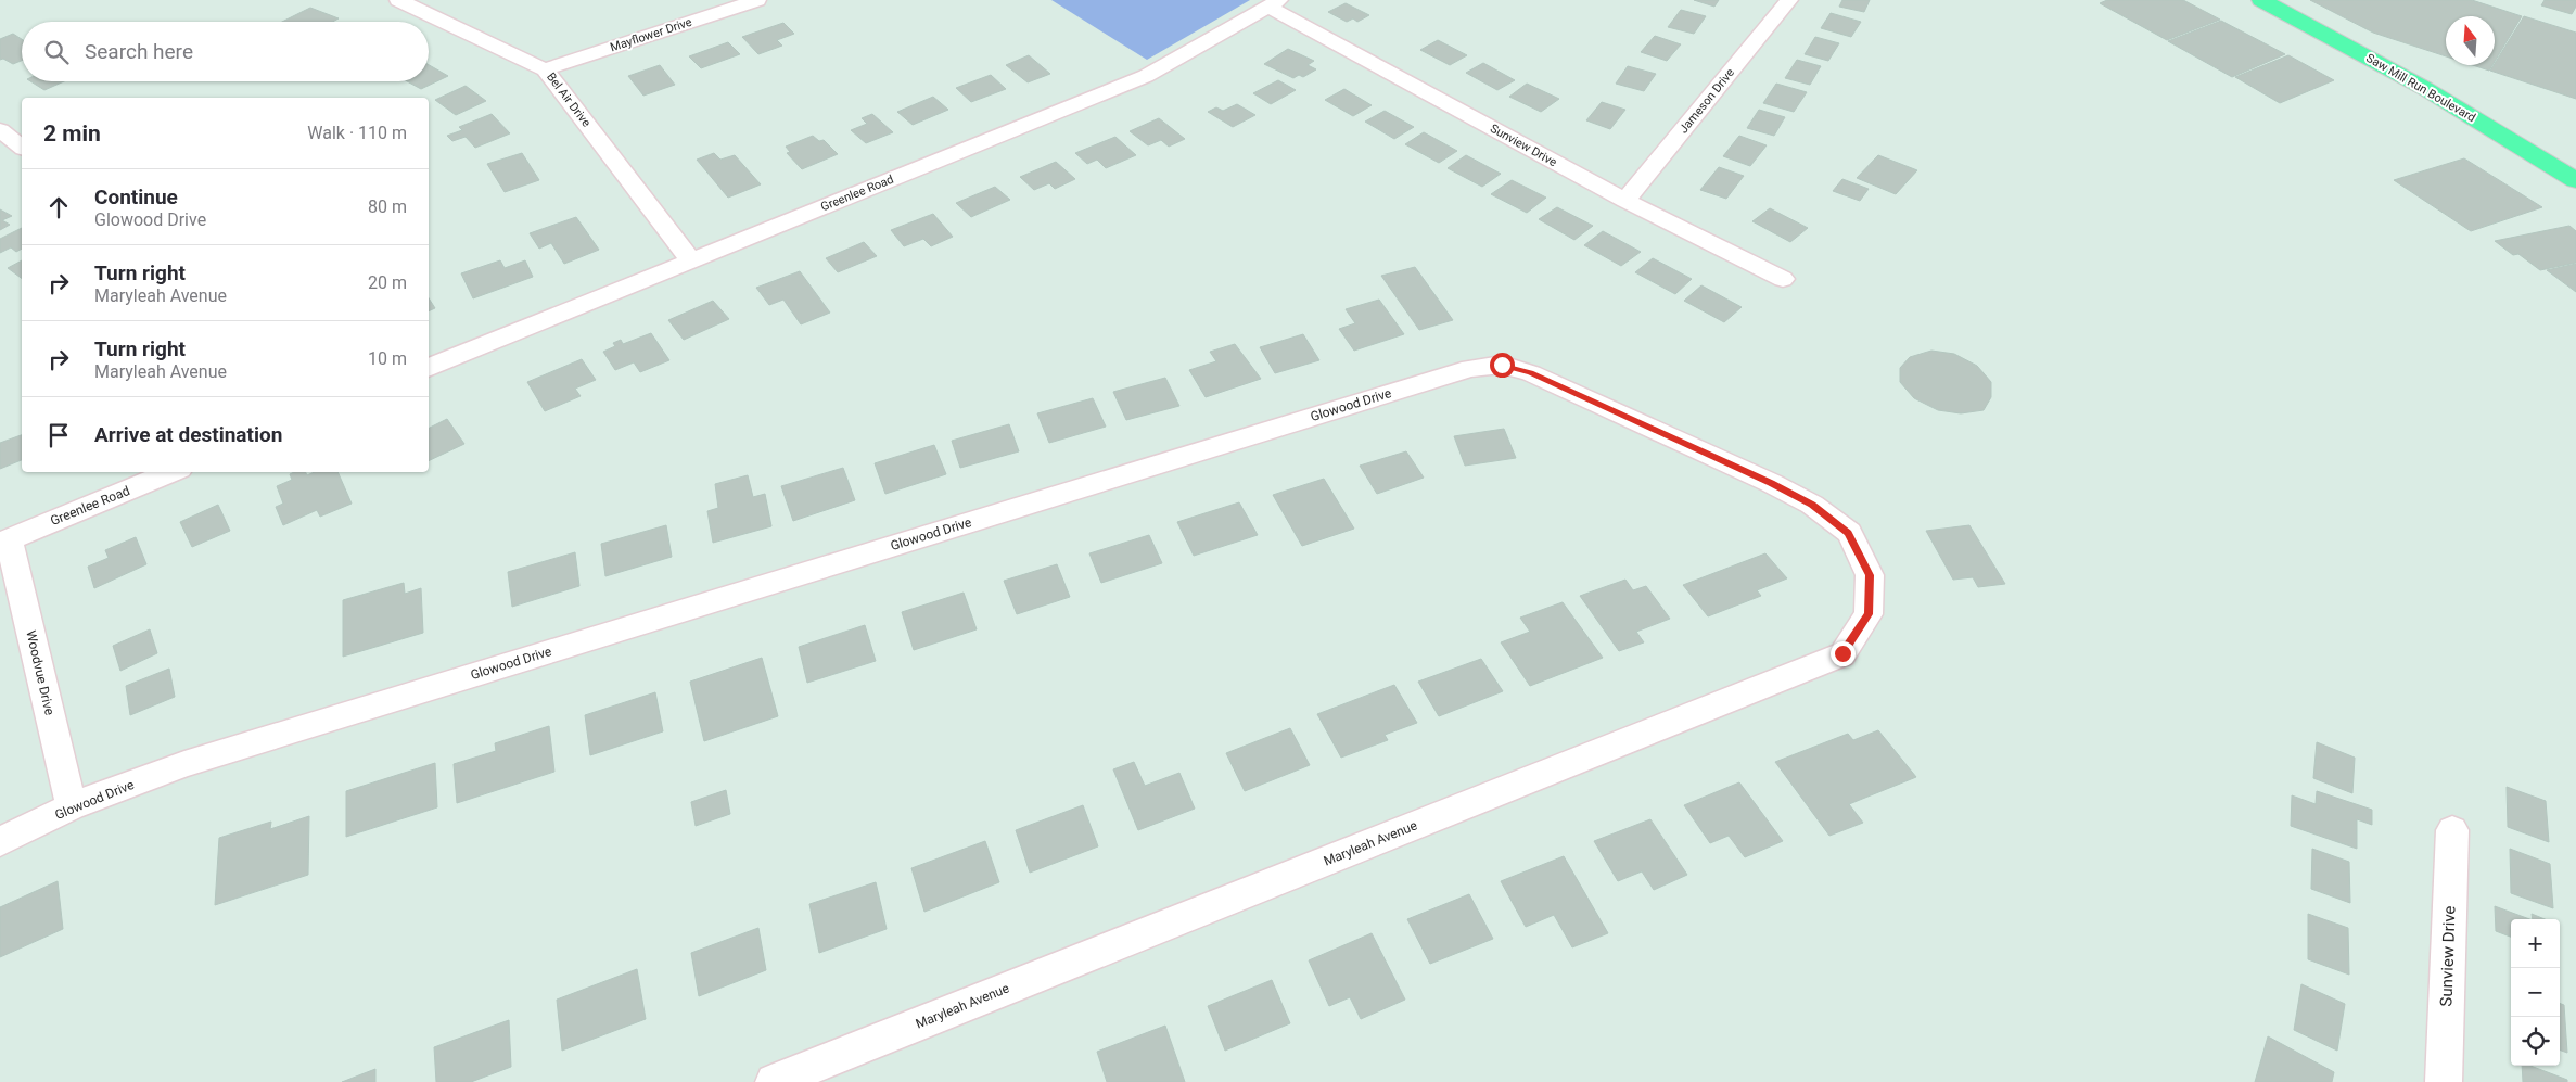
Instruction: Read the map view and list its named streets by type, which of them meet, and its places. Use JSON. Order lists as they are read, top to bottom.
{
  "streets": {
    "highway": ["Saw Mill Run Boulevard"],
    "street": [
      "Mayflower Drive",
      "Bel Air Drive",
      "Jameson Drive",
      "Sunview Drive",
      "Greenlee Road",
      "Glowood Drive",
      "Woodvue Drive",
      "Maryleah Avenue"
    ]
  },
  "crossings": [
    ["Mayflower Drive", "Bel Air Drive"],
    ["Bel Air Drive", "Greenlee Road"],
    ["Jameson Drive", "Sunview Drive"],
    ["Sunview Drive", "Greenlee Road"],
    ["Greenlee Road", "Woodvue Drive"],
    ["Glowood Drive", "Woodvue Drive"],
    ["Glowood Drive", "Maryleah Avenue"]
  ],
  "north": "top",
  "page": {
    "search": "Search here",
    "heading": ["2 min", "Walk · 110 m"],
    "list": [
      ["Continue", "Glowood Drive", "80 m"],
      ["Turn right", "Maryleah Avenue", "20 m"],
      ["Turn right", "Maryleah Avenue", "10 m"],
      "Arrive at destination"
    ],
    "map_buttons": ["+", "−"]
  }
}
